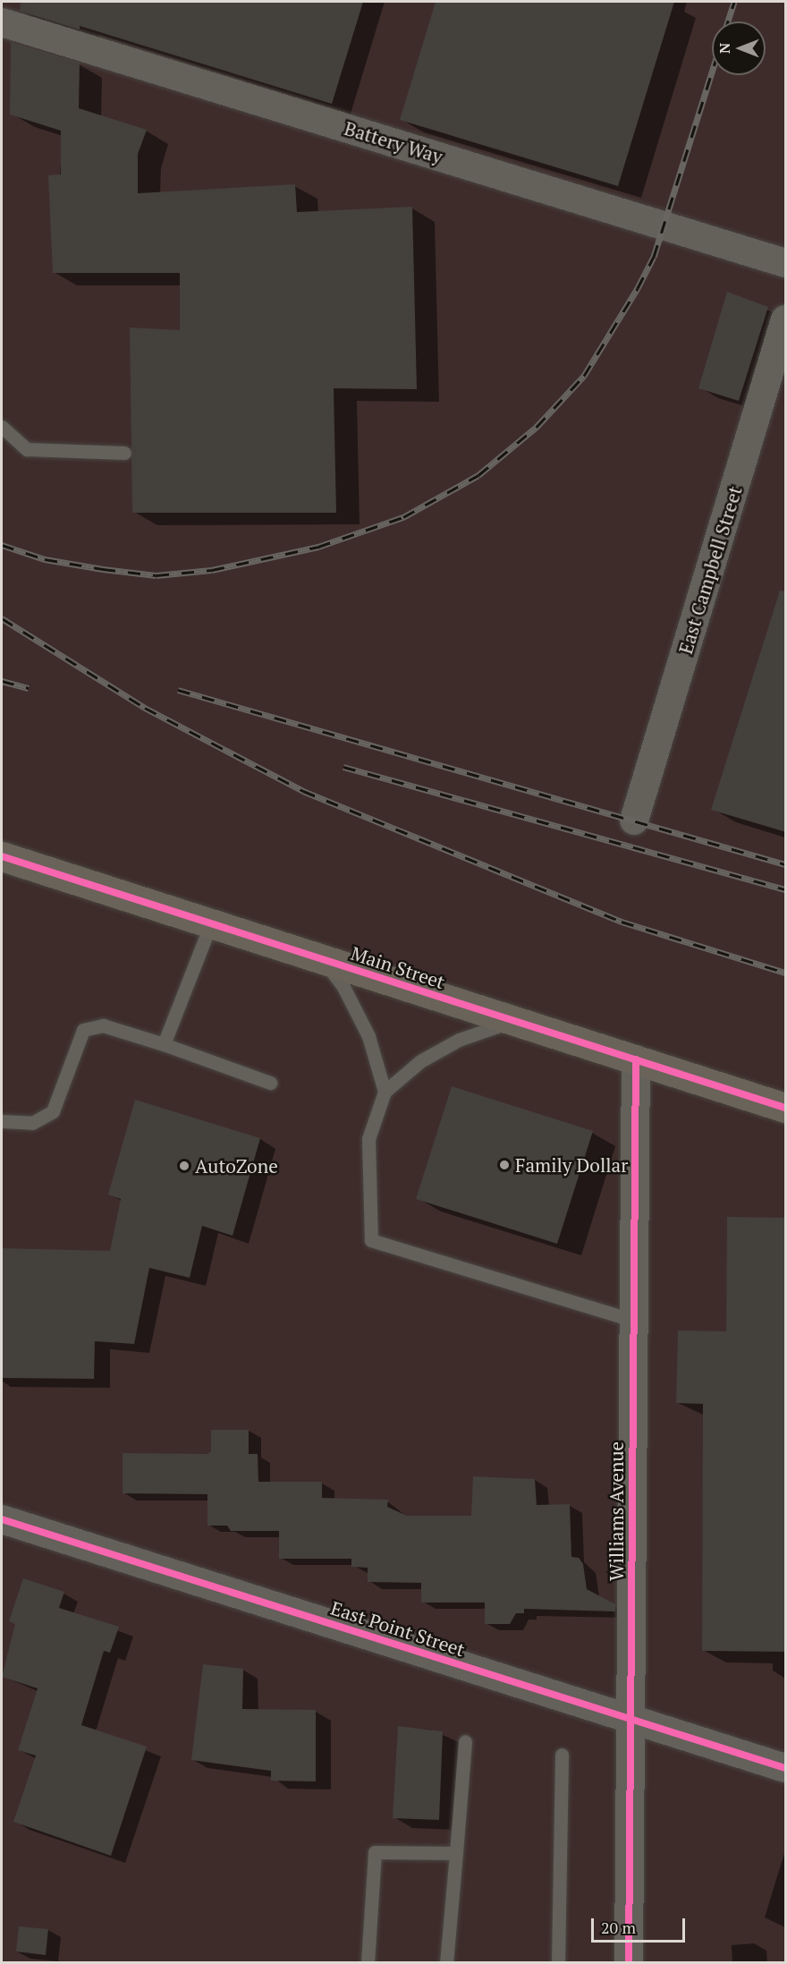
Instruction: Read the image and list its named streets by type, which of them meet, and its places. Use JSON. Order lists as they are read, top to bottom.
{
  "streets": {
    "main road": ["Main Street"],
    "street": [
      "Battery Way",
      "East Campbell Street",
      "Williams Avenue",
      "East Point Street"
    ]
  },
  "crossings": [
    ["Main Street", "Williams Avenue"],
    ["Williams Avenue", "East Point Street"]
  ],
  "places": ["Family Dollar", "AutoZone"],
  "scale_bar": "20 m",
  "north": "left"
}
